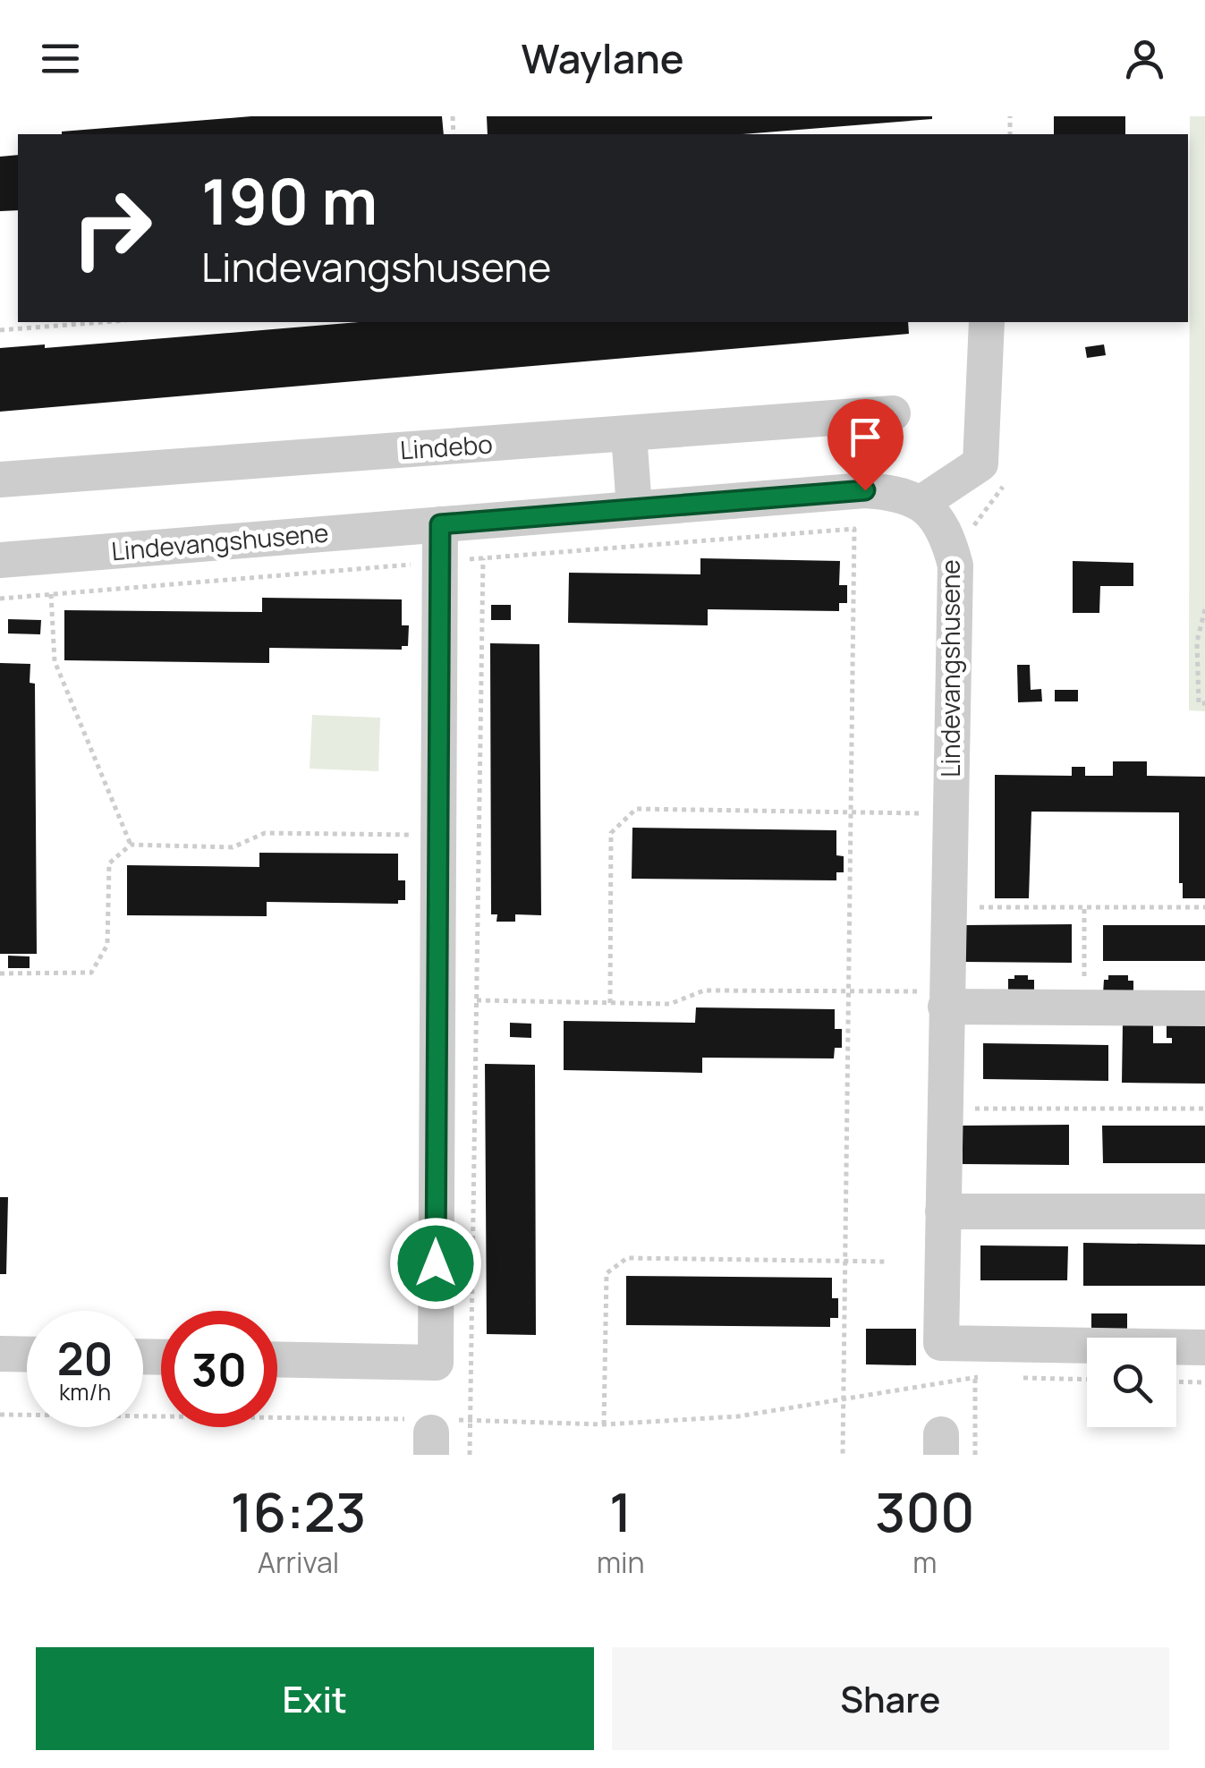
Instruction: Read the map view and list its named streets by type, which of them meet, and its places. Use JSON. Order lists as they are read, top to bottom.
{
  "streets": {
    "street": ["Lindebo", "Lindevangshusene"]
  },
  "page": {
    "header": "Waylane",
    "turn": ["190 m", "Lindevangshusene"],
    "speed": "20 km/h",
    "limit": "30",
    "eta": [
      "16:23",
      "Arrival",
      "1",
      "min",
      "300",
      "m"
    ],
    "buttons": ["Exit", "Share"]
  }
}
